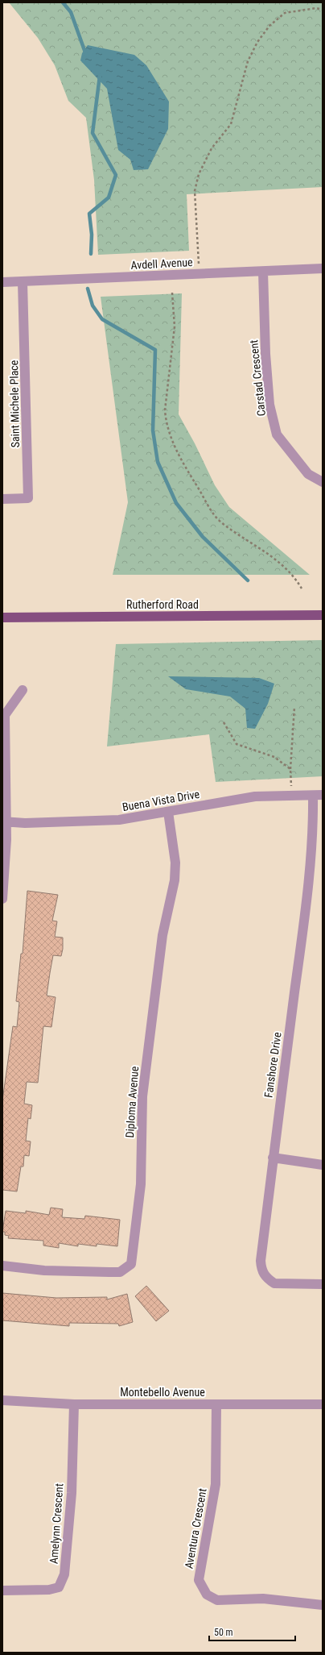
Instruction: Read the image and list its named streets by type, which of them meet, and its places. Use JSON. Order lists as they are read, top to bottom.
{
  "streets": {
    "main road": ["Rutherford Road"],
    "street": [
      "Avdell Avenue",
      "Carstad Crescent",
      "Saint Michele Place",
      "Buena Vista Drive",
      "Fanshore Drive",
      "Diploma Avenue",
      "Montebello Avenue",
      "Amelynn Crescent",
      "Aventura Crescent"
    ]
  },
  "crossings": [
    ["Avdell Avenue", "Carstad Crescent"],
    ["Avdell Avenue", "Saint Michele Place"],
    ["Buena Vista Drive", "Fanshore Drive"],
    ["Buena Vista Drive", "Diploma Avenue"],
    ["Montebello Avenue", "Amelynn Crescent"],
    ["Montebello Avenue", "Aventura Crescent"]
  ],
  "scale_bar": "50 m"
}
